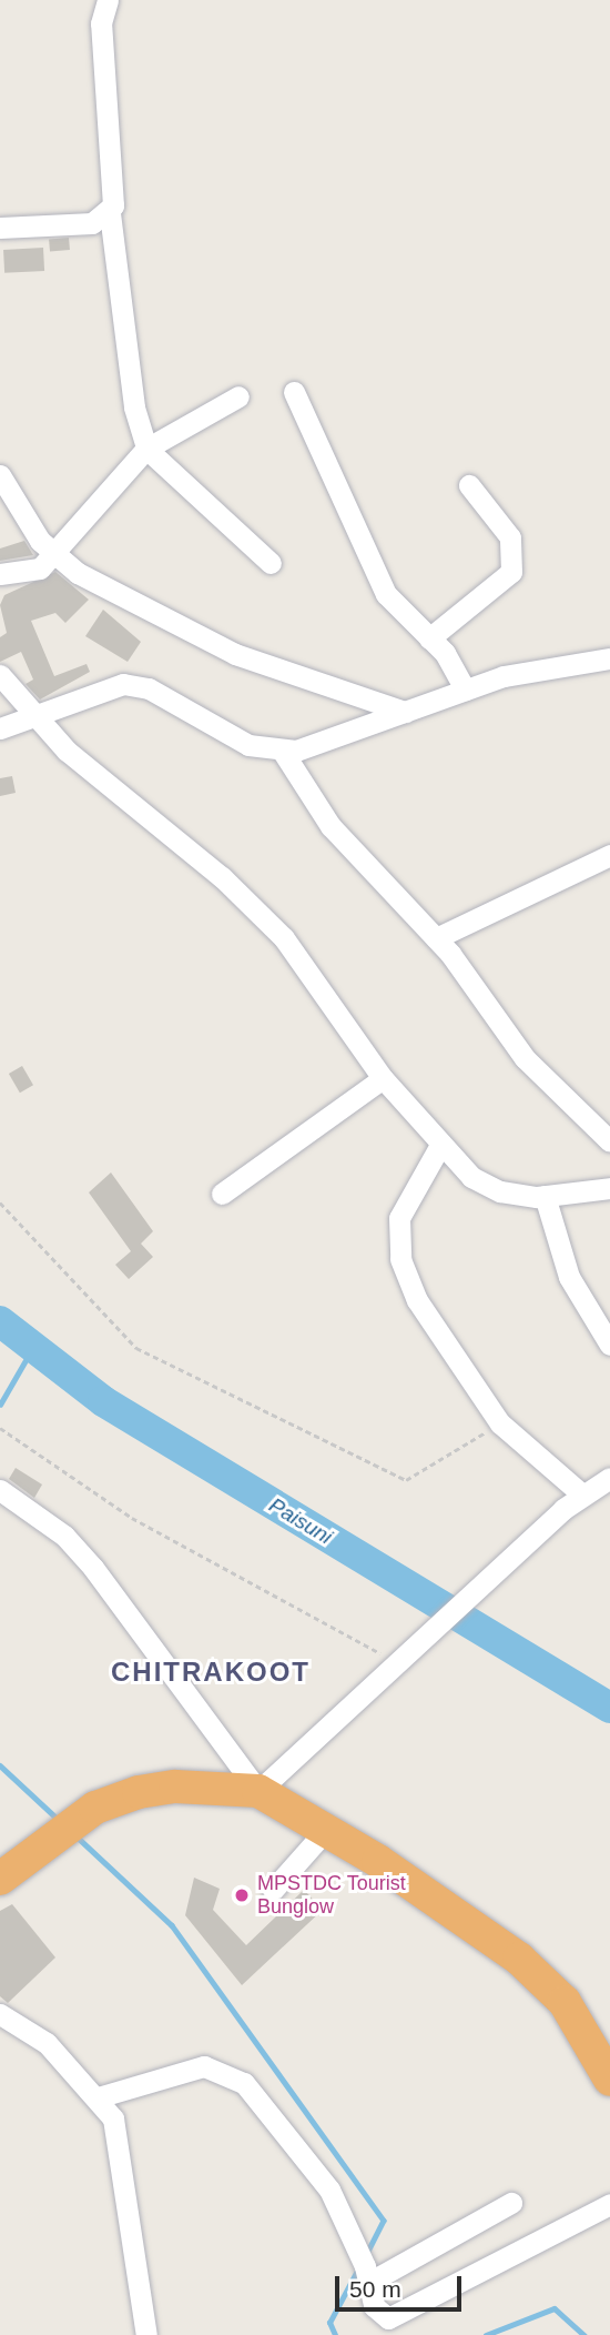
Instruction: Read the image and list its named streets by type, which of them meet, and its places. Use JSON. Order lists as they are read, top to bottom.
{
  "districts": ["CHITRAKOOT"],
  "water": ["Paisuni"],
  "places": ["MPSTDC Tourist Bunglow"],
  "scale_bar": "50 m"
}
